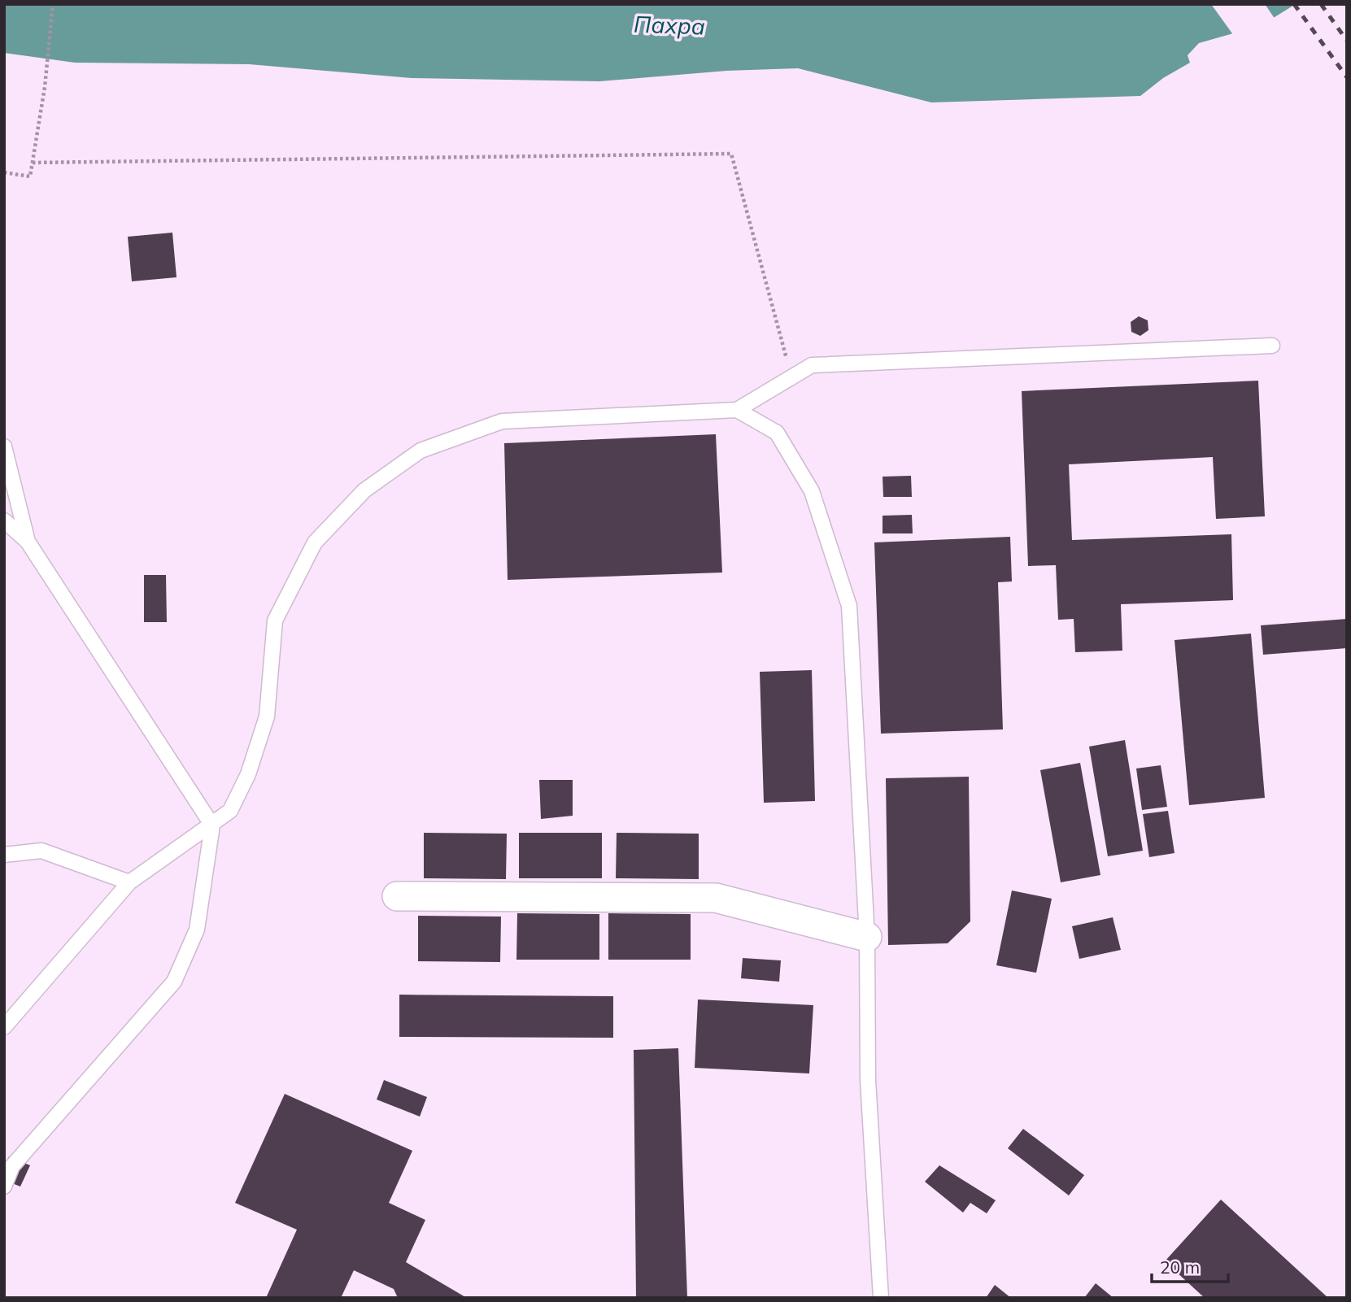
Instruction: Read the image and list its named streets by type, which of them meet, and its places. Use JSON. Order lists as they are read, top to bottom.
{
  "water": ["Пахра"],
  "scale_bar": "20 m"
}
